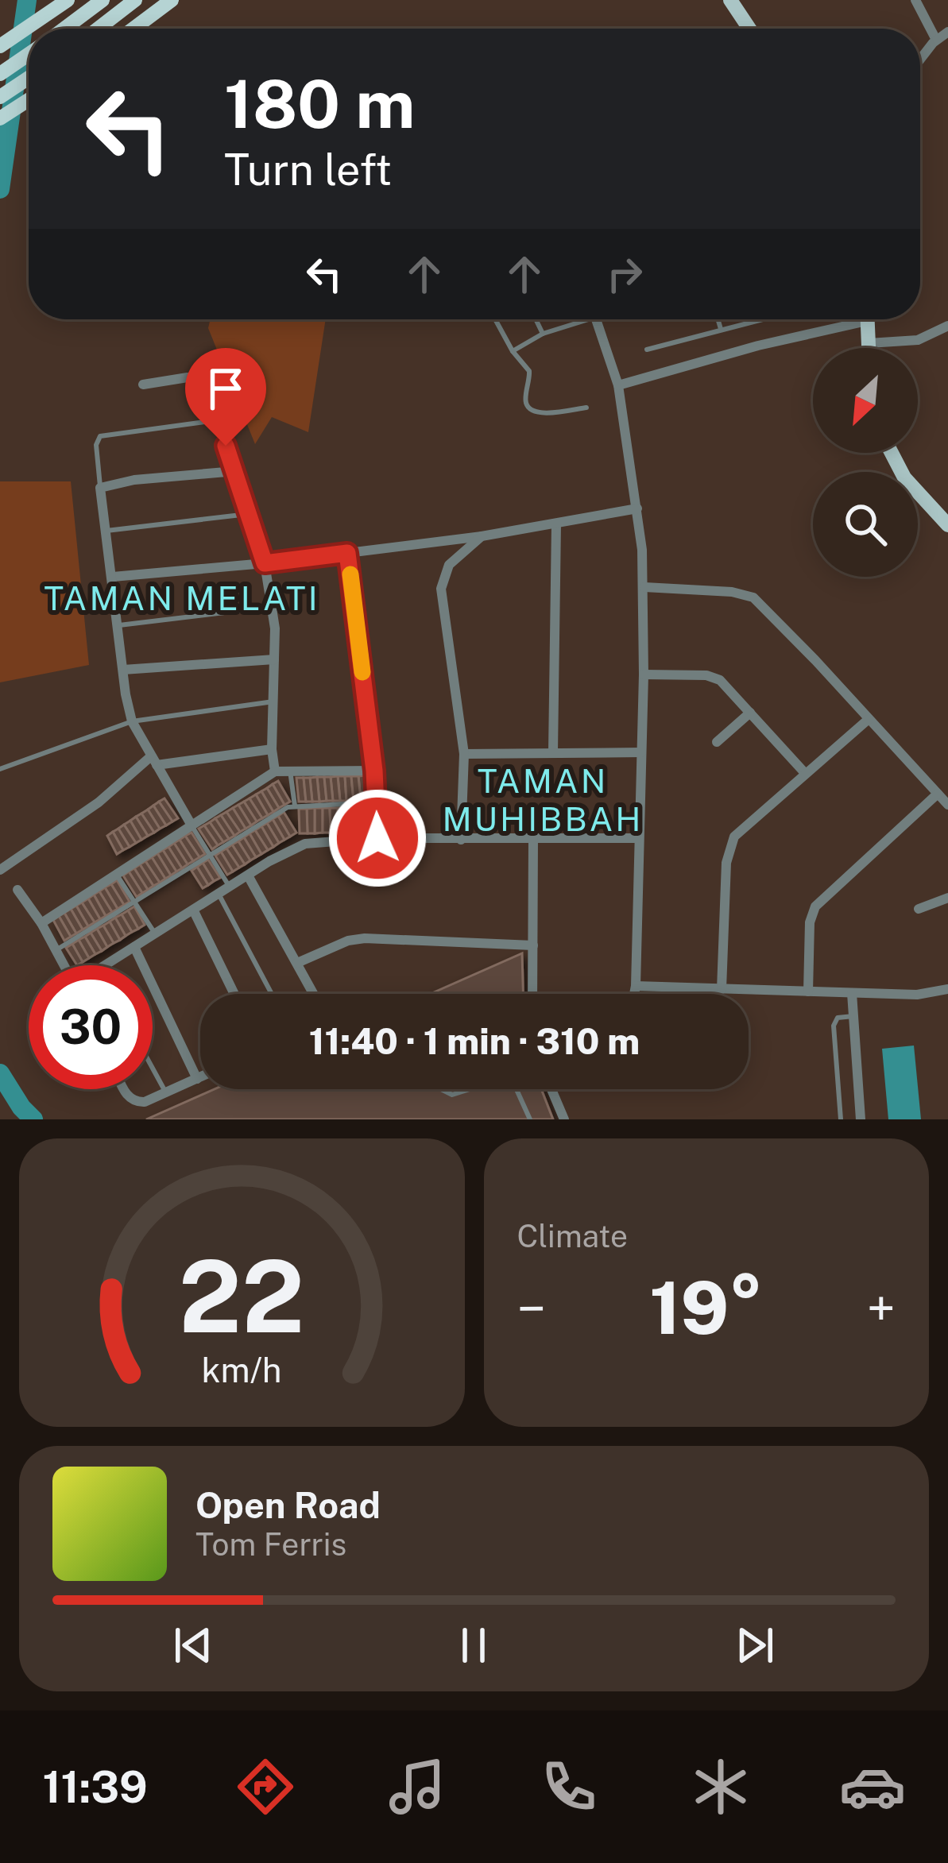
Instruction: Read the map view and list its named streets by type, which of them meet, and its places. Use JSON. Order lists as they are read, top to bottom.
{
  "districts": ["TAMAN MELATI", "TAMAN MUHIBBAH"],
  "north": "bottom left",
  "page": {
    "turn": ["180 m", "Turn left"],
    "limit": "30",
    "trip": "11:40 · 1 min · 310 m",
    "tile": "Climate",
    "heat": ["−", "19°", "+"],
    "song": ["Open Road", "Tom Ferris"],
    "tabs": "11:39",
    "gauge": ["22", "km/h"]
  }
}
